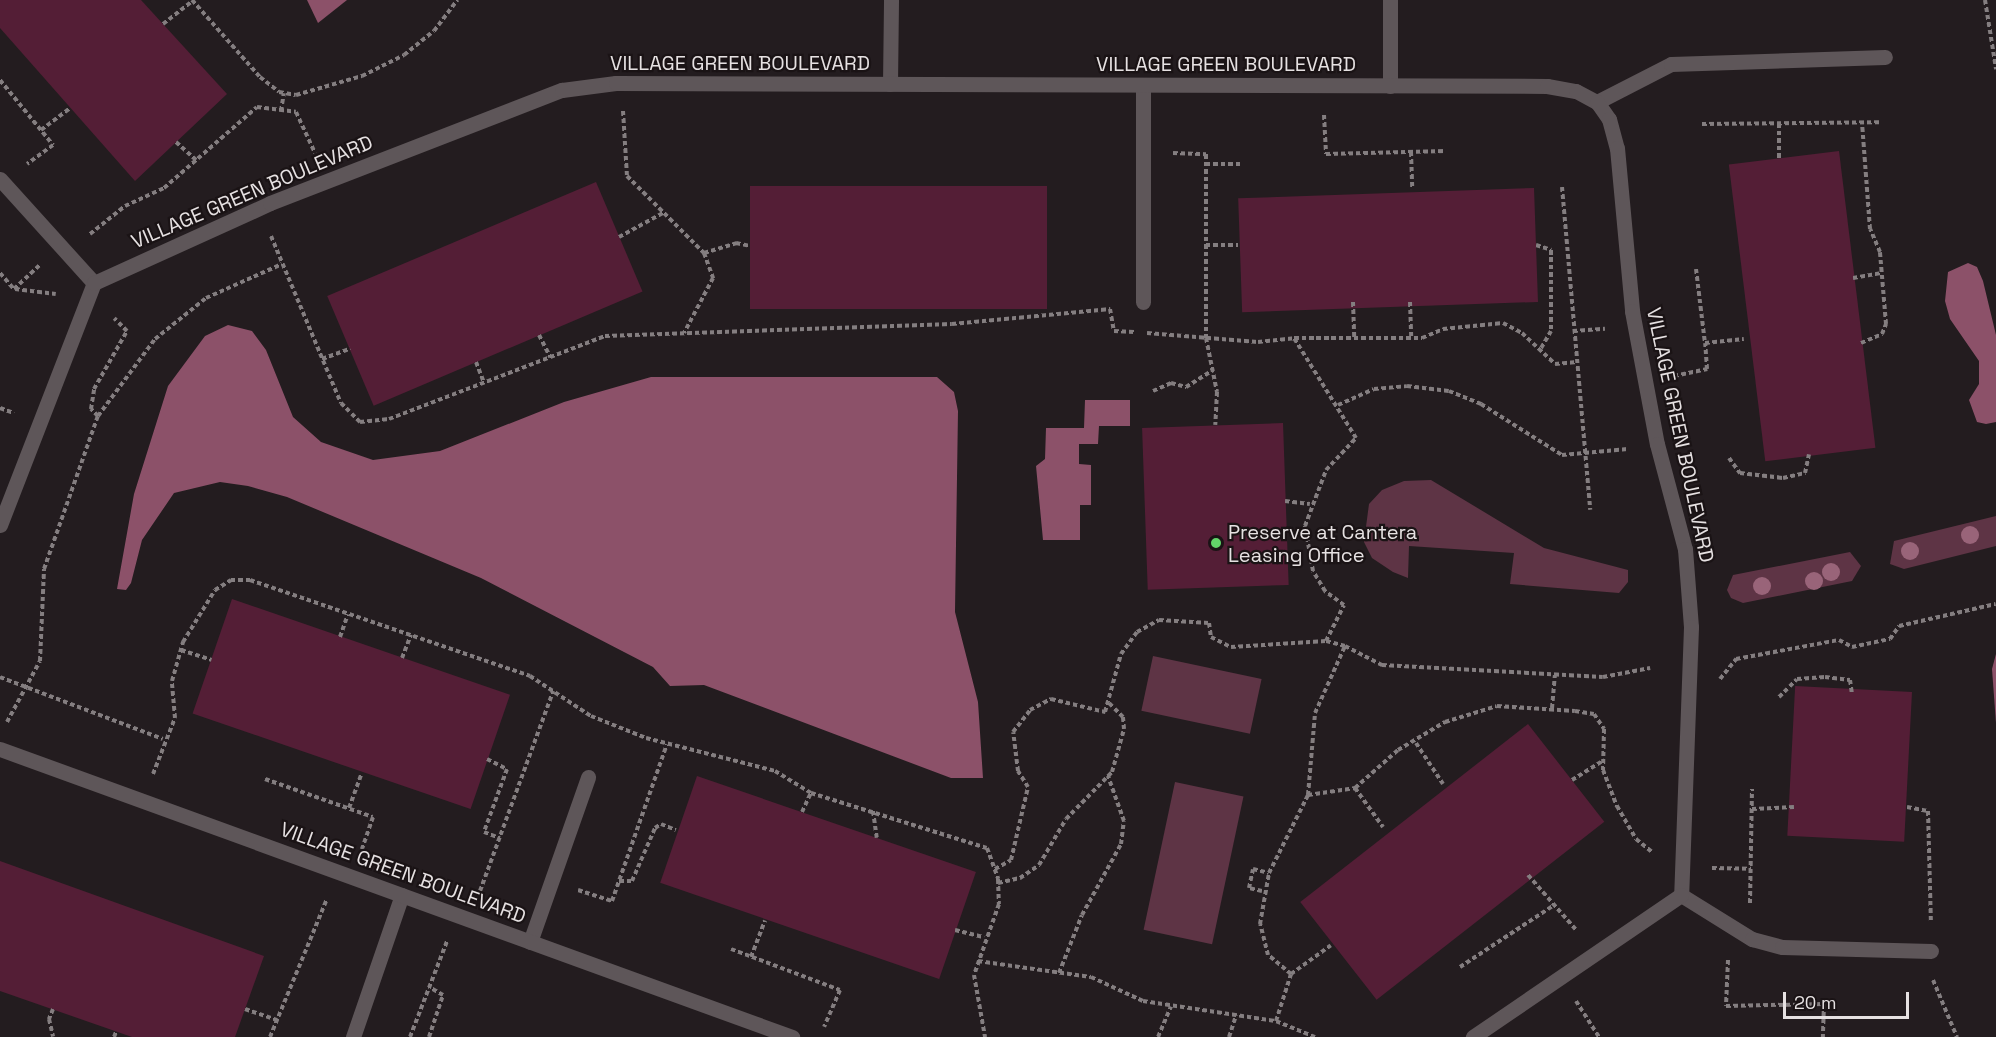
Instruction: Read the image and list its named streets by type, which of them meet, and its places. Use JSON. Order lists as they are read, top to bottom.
{
  "streets": {
    "street": ["VILLAGE GREEN BOULEVARD"]
  },
  "places": ["Preserve at Cantera Leasing Office"],
  "scale_bar": "20 m"
}
